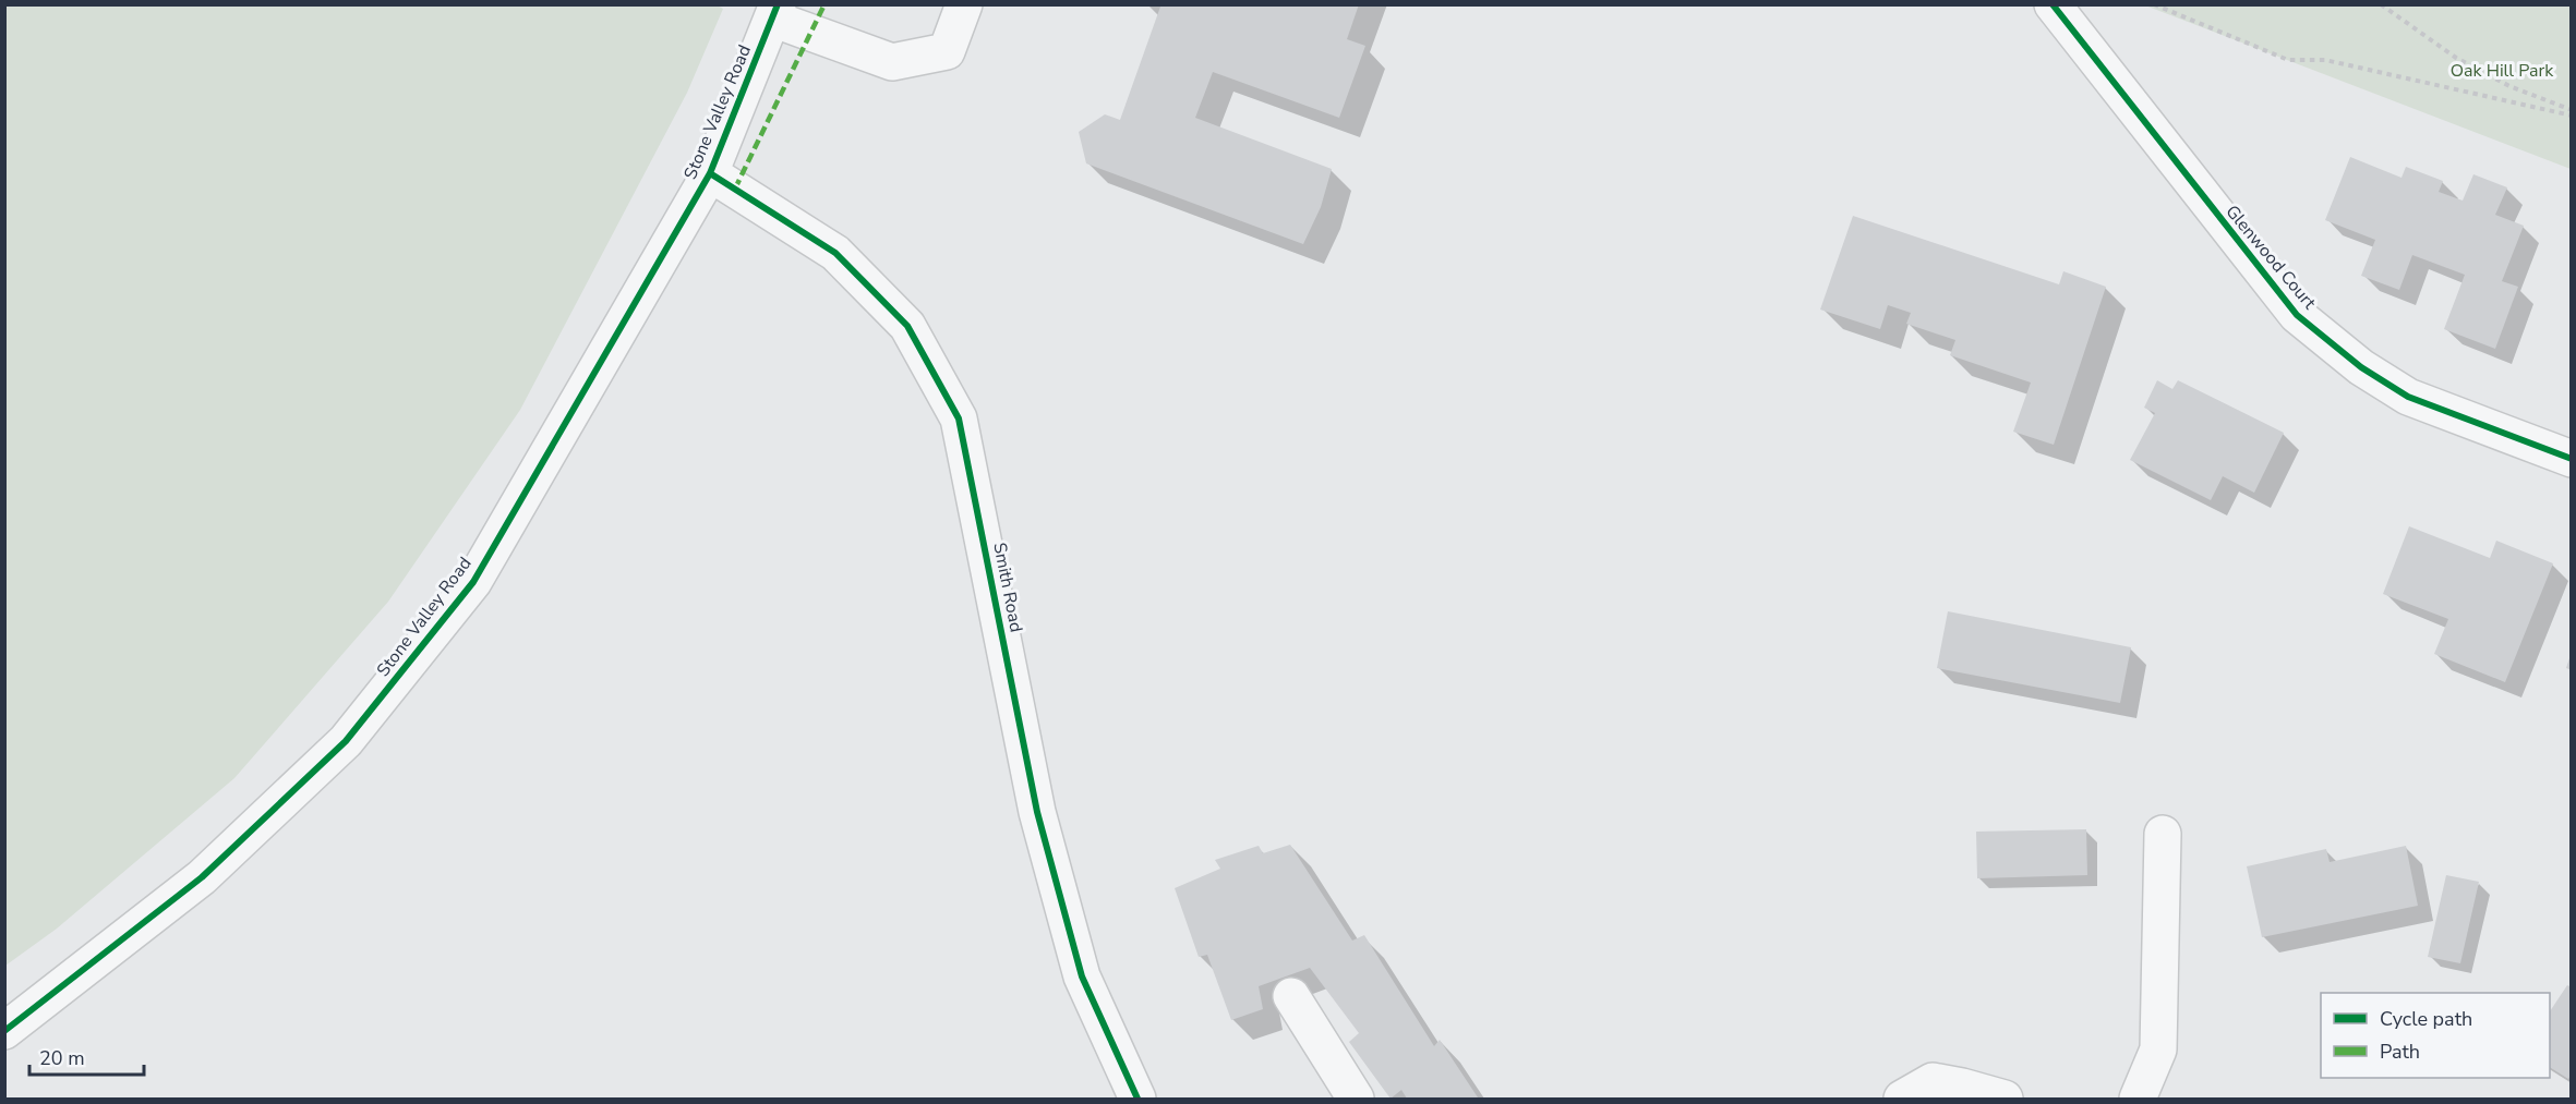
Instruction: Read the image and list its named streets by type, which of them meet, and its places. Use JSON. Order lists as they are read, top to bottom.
{
  "streets": {
    "street": ["Stone Valley Road", "Glenwood Court", "Smith Road"]
  },
  "crossings": [
    ["Stone Valley Road", "Smith Road"]
  ],
  "parks": ["Oak Hill Park"],
  "legend": ["Cycle path", "Path"],
  "scale_bar": "20 m"
}
